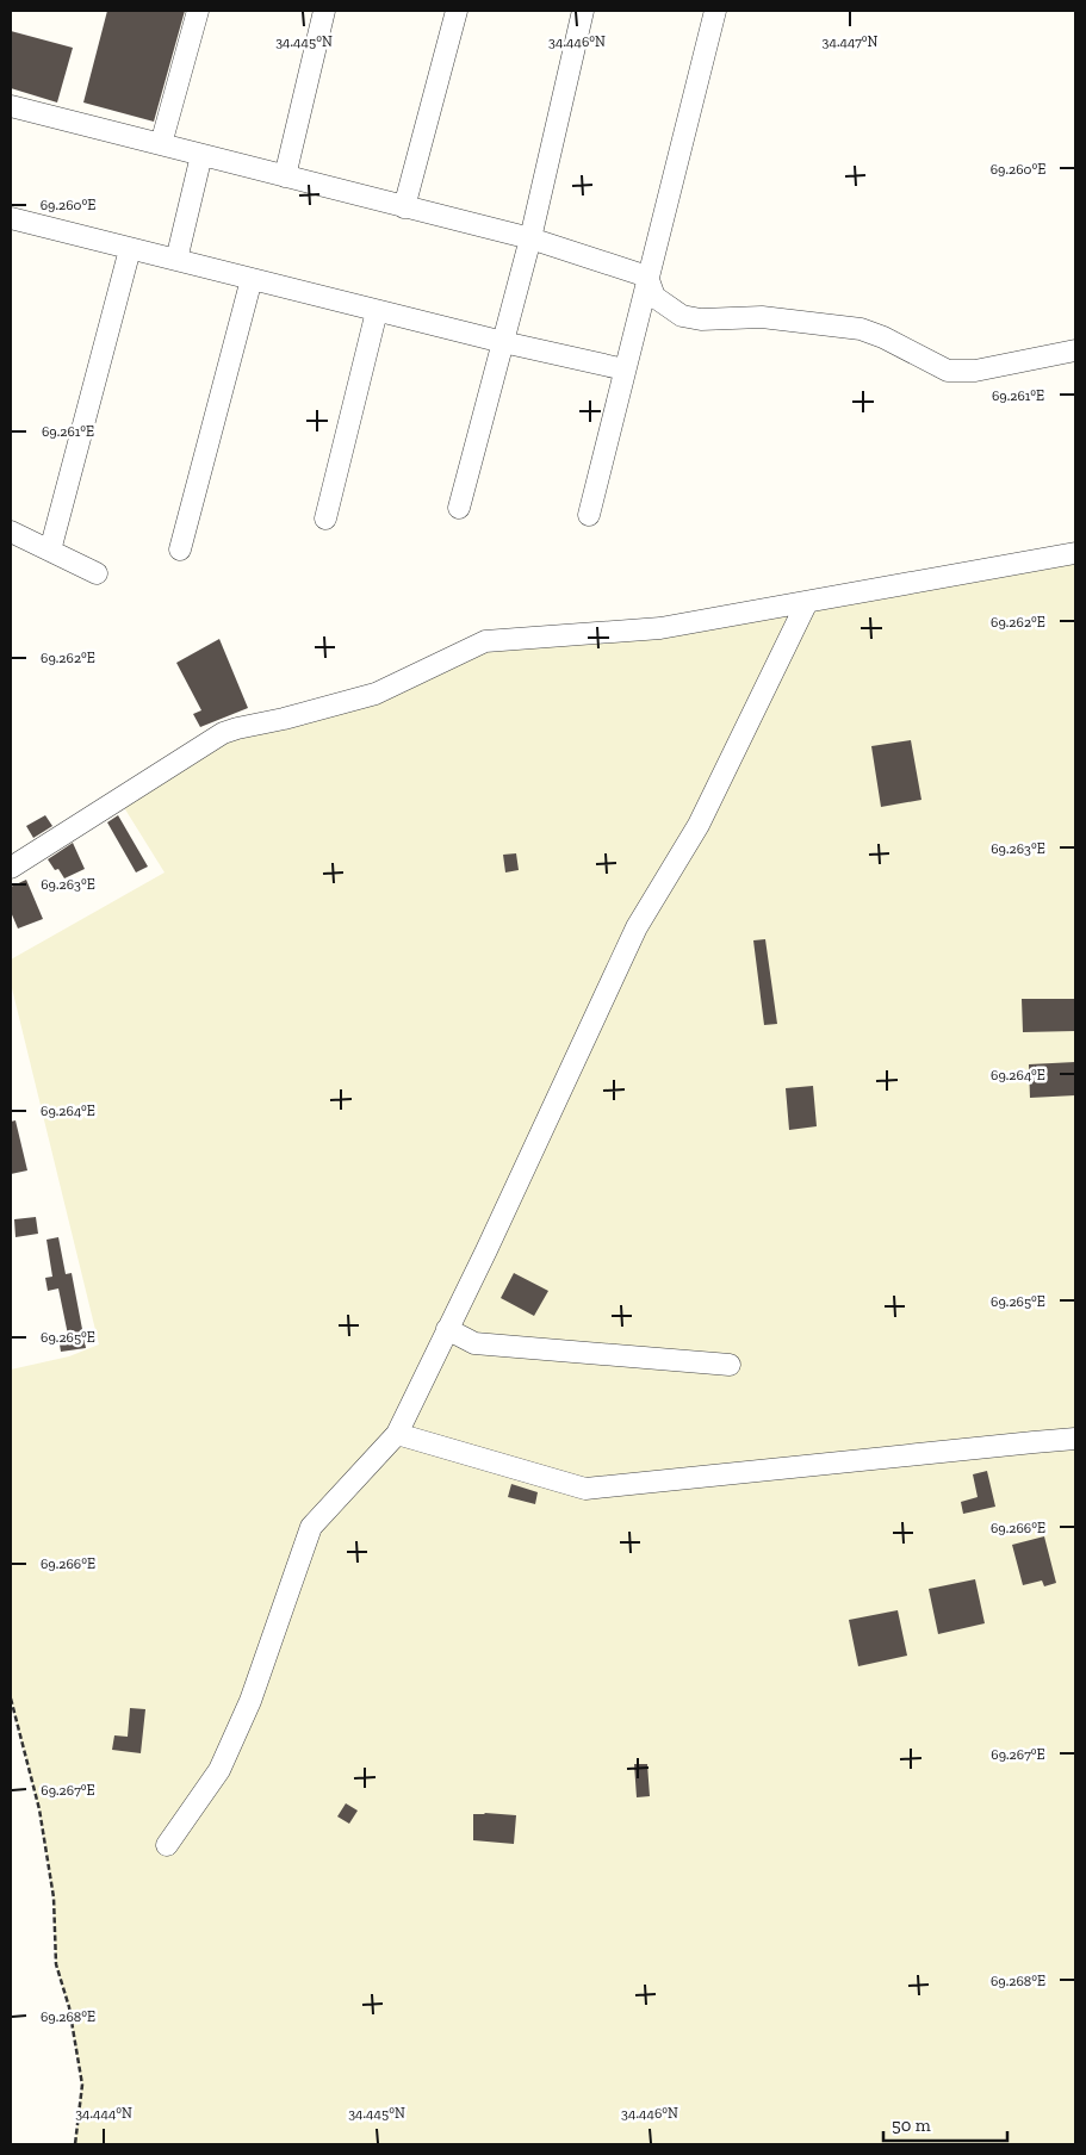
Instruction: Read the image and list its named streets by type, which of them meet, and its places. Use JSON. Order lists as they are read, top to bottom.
{
  "scale_bar": "50 m",
  "coordinates": [
    "34.445°N",
    "34.446°N",
    "34.447°N",
    "69.260°E",
    "69.261°E",
    "69.262°E",
    "69.263°E",
    "69.264°E",
    "69.265°E",
    "69.266°E",
    "69.267°E",
    "69.268°E",
    "34.444°N"
  ]
}
